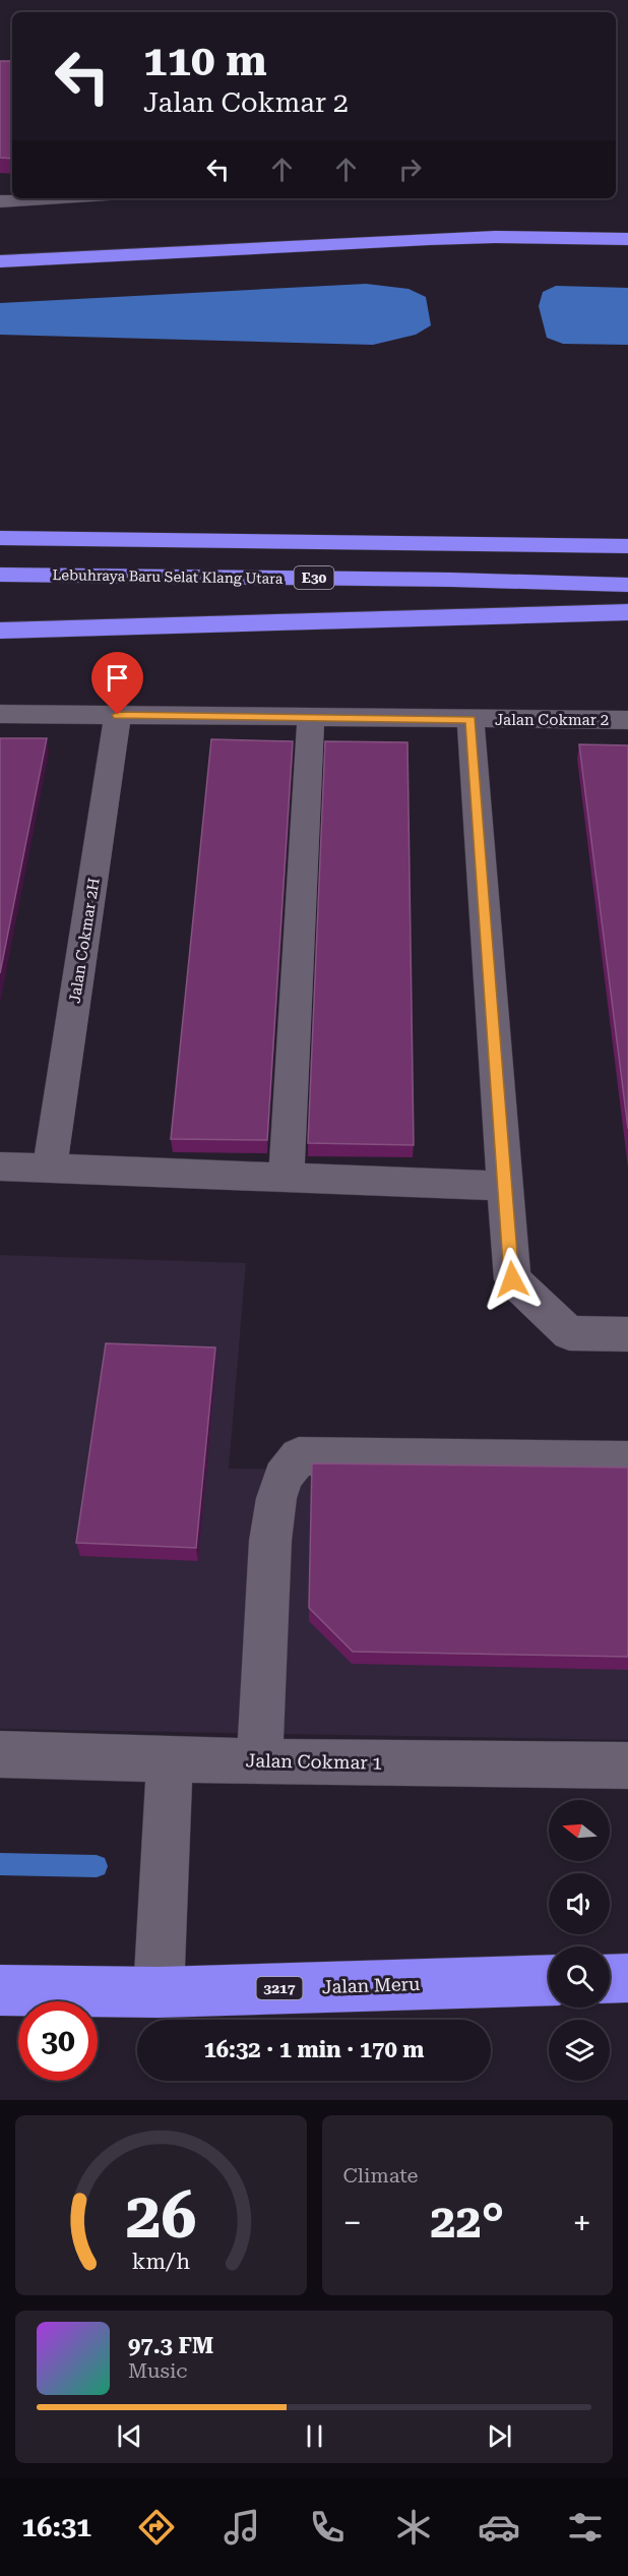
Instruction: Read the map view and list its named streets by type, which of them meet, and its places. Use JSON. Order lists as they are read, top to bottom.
{
  "streets": {
    "highway": [
      "Lebuhraya Baru Selat Klang Utara",
      "E30",
      "Jalan Meru",
      "3217"
    ],
    "street": ["Jalan Cokmar 2", "Jalan Cokmar 2H", "Jalan Cokmar 1"]
  },
  "crossings": [
    ["Jalan Cokmar 2", "Jalan Cokmar 2H"]
  ],
  "north": "left",
  "page": {
    "turn": ["110 m", "Jalan Cokmar 2"],
    "limit": "30",
    "trip": "16:32 · 1 min · 170 m",
    "tile": "Climate",
    "heat": ["−", "22°", "+"],
    "song": ["97.3 FM", "Music"],
    "tabs": "16:31",
    "gauge": ["26", "km/h"]
  }
}
